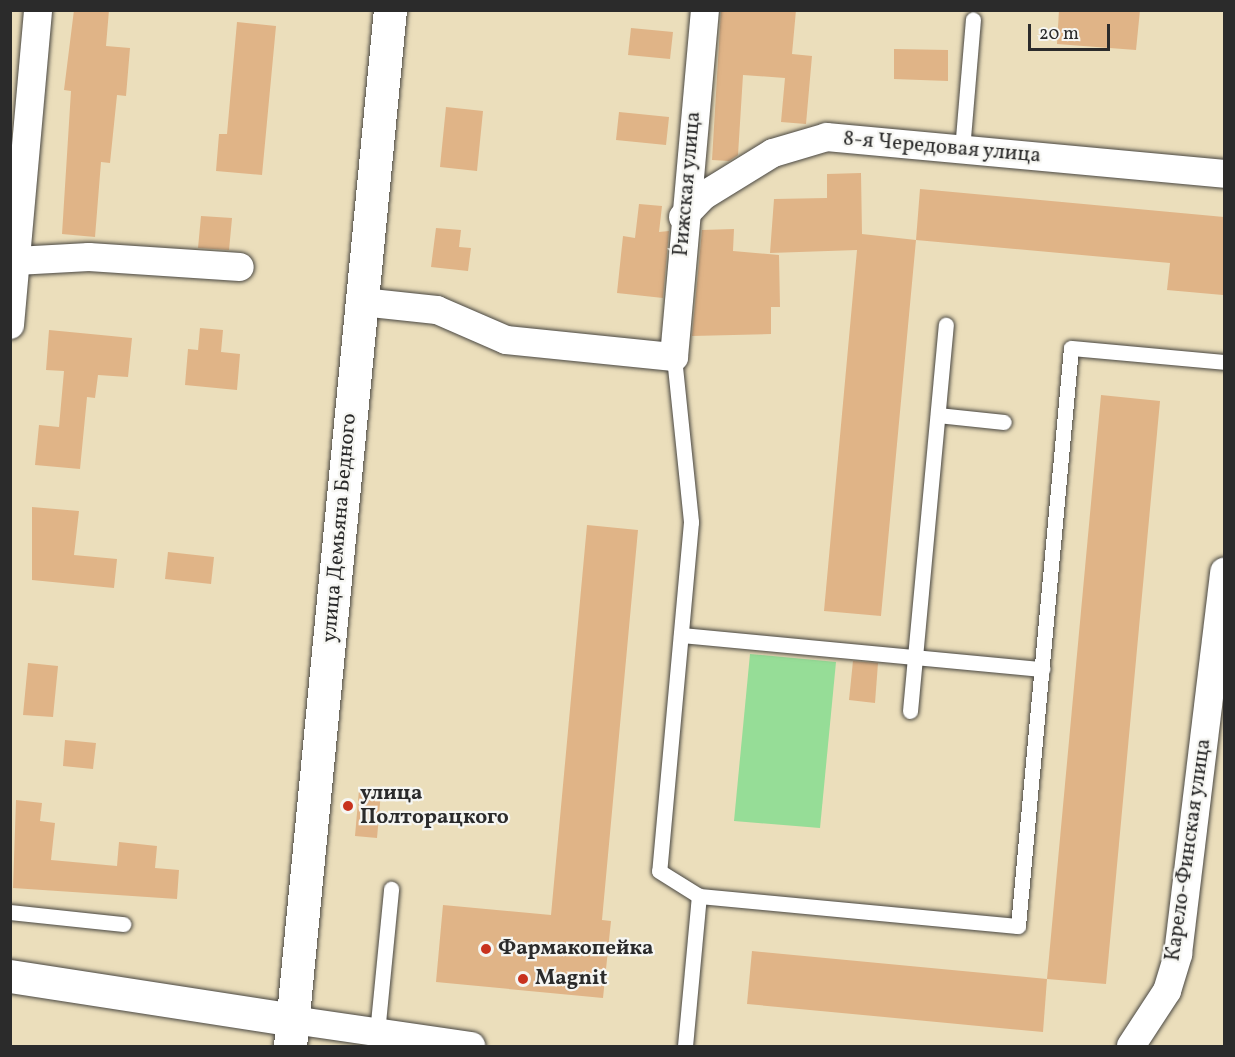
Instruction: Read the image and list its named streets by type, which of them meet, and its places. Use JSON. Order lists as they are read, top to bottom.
{
  "streets": {
    "main road": ["улица Демьяна Бедного"],
    "street": ["8-я Чередовая улица", "Рижская улица", "Карело-Финская улица"]
  },
  "crossings": [
    ["8-я Чередовая улица", "Рижская улица"]
  ],
  "places": ["улица Полторацкого", "Фармакопейка", "Magnit"],
  "scale_bar": "20 m"
}
